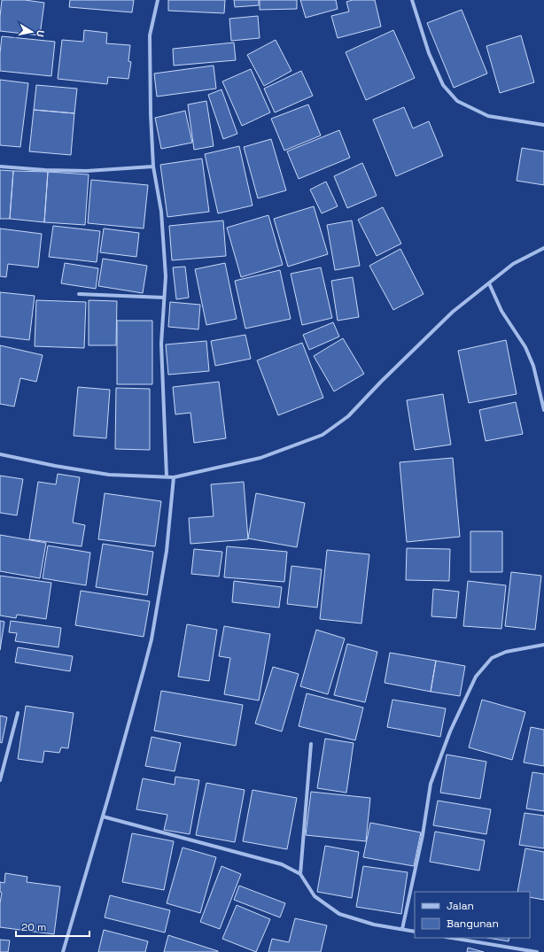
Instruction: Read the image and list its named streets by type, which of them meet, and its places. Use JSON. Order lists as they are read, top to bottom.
{
  "legend": ["Jalan", "Bangunan"],
  "scale_bar": "20 m",
  "north": "right"
}
